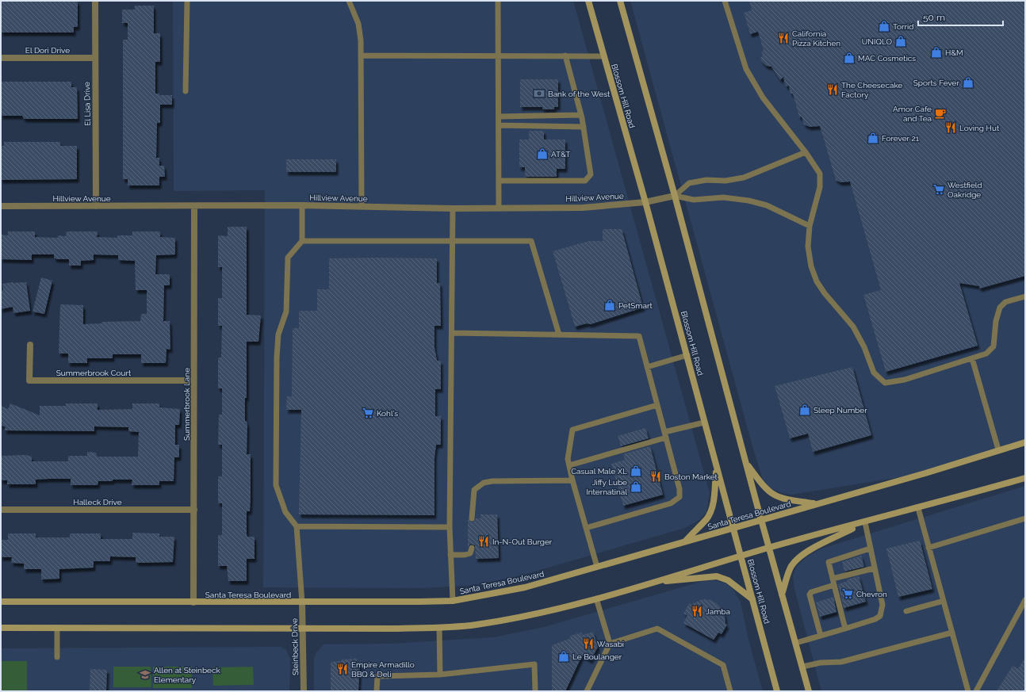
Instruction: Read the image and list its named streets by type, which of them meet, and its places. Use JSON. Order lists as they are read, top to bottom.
{
  "streets": {
    "main road": ["Blossom Hill Road", "Santa Teresa Boulevard"],
    "street": [
      "El Dori Drive",
      "El Lisa Drive",
      "Hillview Avenue",
      "Summerbrook Court",
      "Summerbrook Lane",
      "Halleck Drive",
      "Steinbeck Drive"
    ]
  },
  "crossings": [
    ["El Dori Drive", "El Lisa Drive"],
    ["Blossom Hill Road", "Hillview Avenue"],
    ["Blossom Hill Road", "Santa Teresa Boulevard"],
    ["El Lisa Drive", "Hillview Avenue"],
    ["Hillview Avenue", "Summerbrook Lane"],
    ["Summerbrook Court", "Summerbrook Lane"],
    ["Summerbrook Lane", "Halleck Drive"],
    ["Summerbrook Lane", "Santa Teresa Boulevard"],
    ["Santa Teresa Boulevard", "Steinbeck Drive"]
  ],
  "places": {
    "shop": [
      "Torrid",
      "UNIQLO",
      "H&M",
      "MAC Cosmetics",
      "Sports Fever",
      "Forever 21",
      "AT&T",
      "PetSmart",
      "Sleep Number",
      "Casual Male XL",
      "Jiffy Lube Internatinal",
      "Le Boulanger"
    ],
    "restaurant": [
      "California Pizza Kitchen",
      "The Cheesecake Factory",
      "Loving Hut",
      "Boston Market",
      "In-N-Out Burger",
      "Jamba",
      "Wasabi",
      "Empire Armadillo BBQ & Deli"
    ],
    "bank": ["Bank of the West"],
    "cafe": ["Amor Cafe and Tea"],
    "supermarket": ["Westfield Oakridge", "Kohl's", "Chevron"],
    "school or university": ["Allen at Steinbeck Elementary"]
  },
  "scale_bar": "50 m"
}
